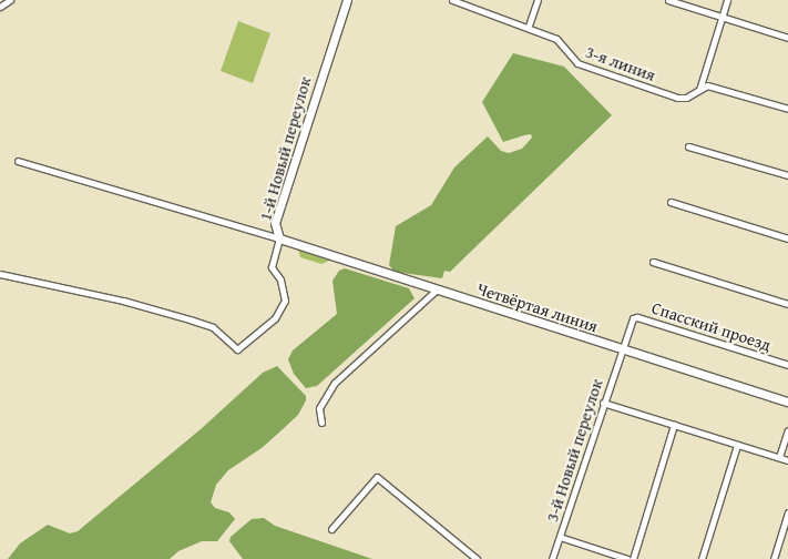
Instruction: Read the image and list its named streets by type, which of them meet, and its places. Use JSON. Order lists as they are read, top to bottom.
{
  "streets": {
    "street": [
      "3-я линия",
      "1-й Новый переулок",
      "Четвёртая линия",
      "Спасский проезд",
      "3-й Новый переулок"
    ]
  },
  "crossings": [
    ["1-й Новый переулок", "Четвёртая линия"],
    ["Четвёртая линия", "Спасский проезд"],
    ["Четвёртая линия", "3-й Новый переулок"],
    ["Спасский проезд", "3-й Новый переулок"]
  ]
}
